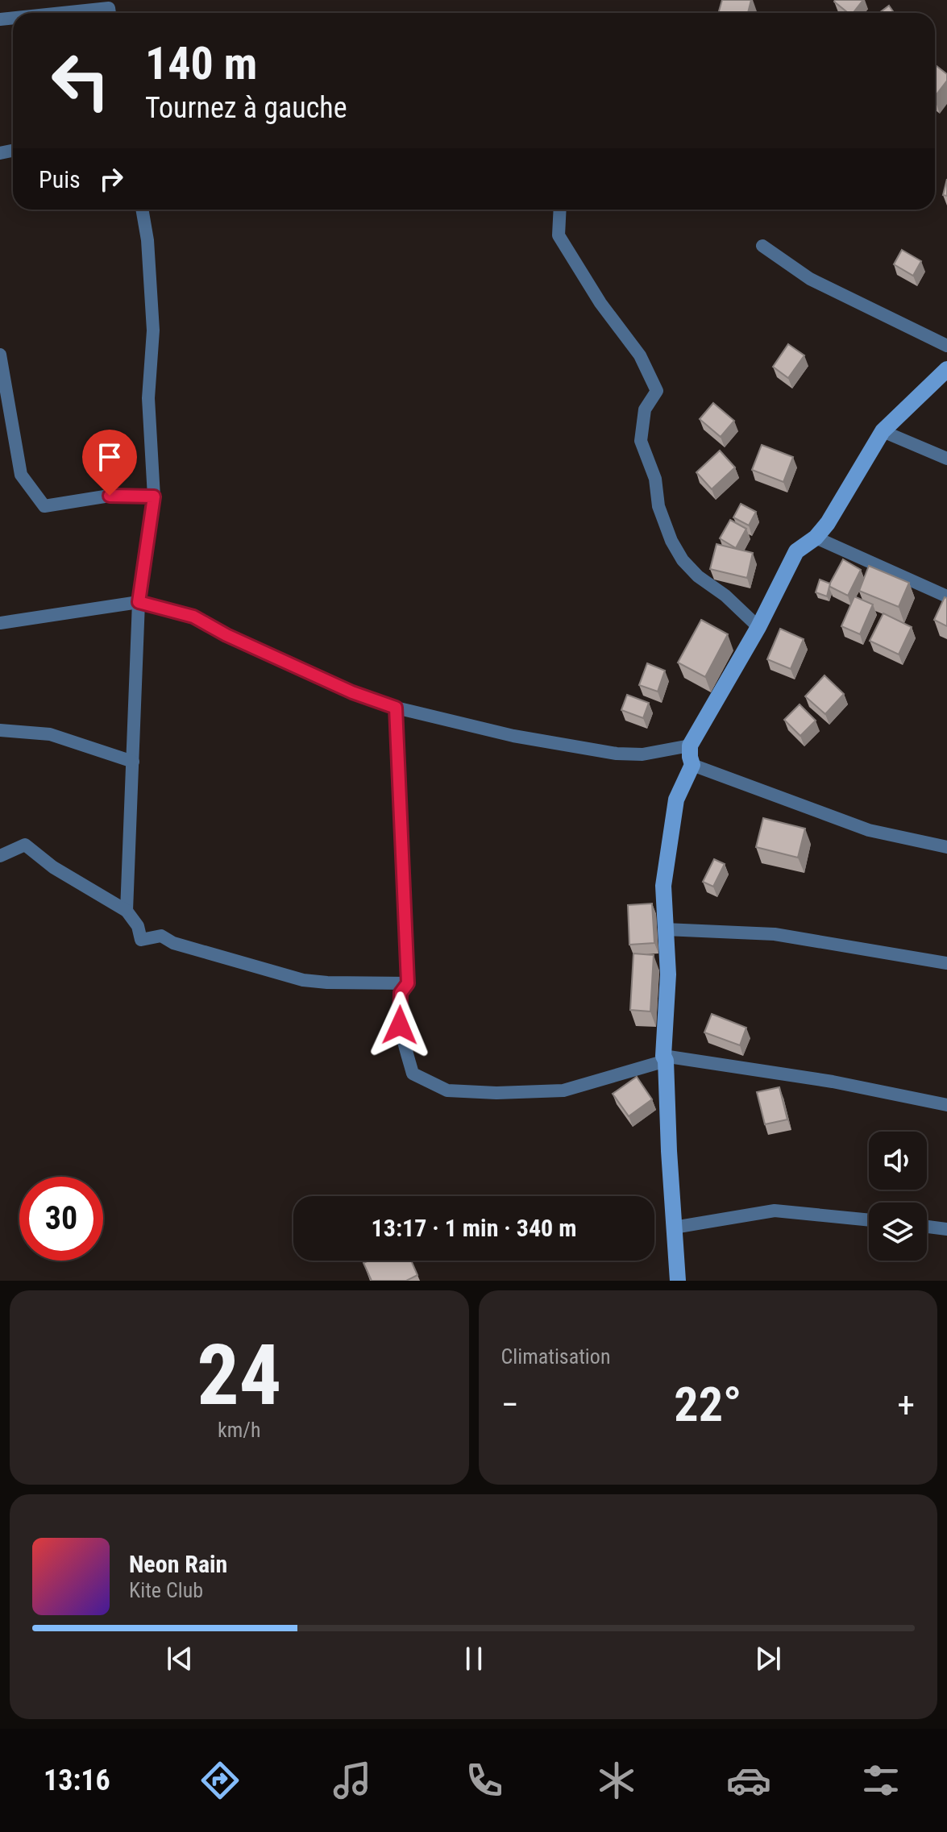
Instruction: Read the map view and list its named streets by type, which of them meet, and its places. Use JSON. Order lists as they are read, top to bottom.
{
  "page": {
    "turn": ["140 m", "Tournez à gauche"],
    "then": "Puis",
    "limit": "30",
    "trip": "13:17 · 1 min · 340 m",
    "tile": [
      ["24", "km/h"],
      "Climatisation"
    ],
    "heat": ["−", "22°", "+"],
    "song": ["Neon Rain", "Kite Club"],
    "tabs": "13:16"
  }
}
